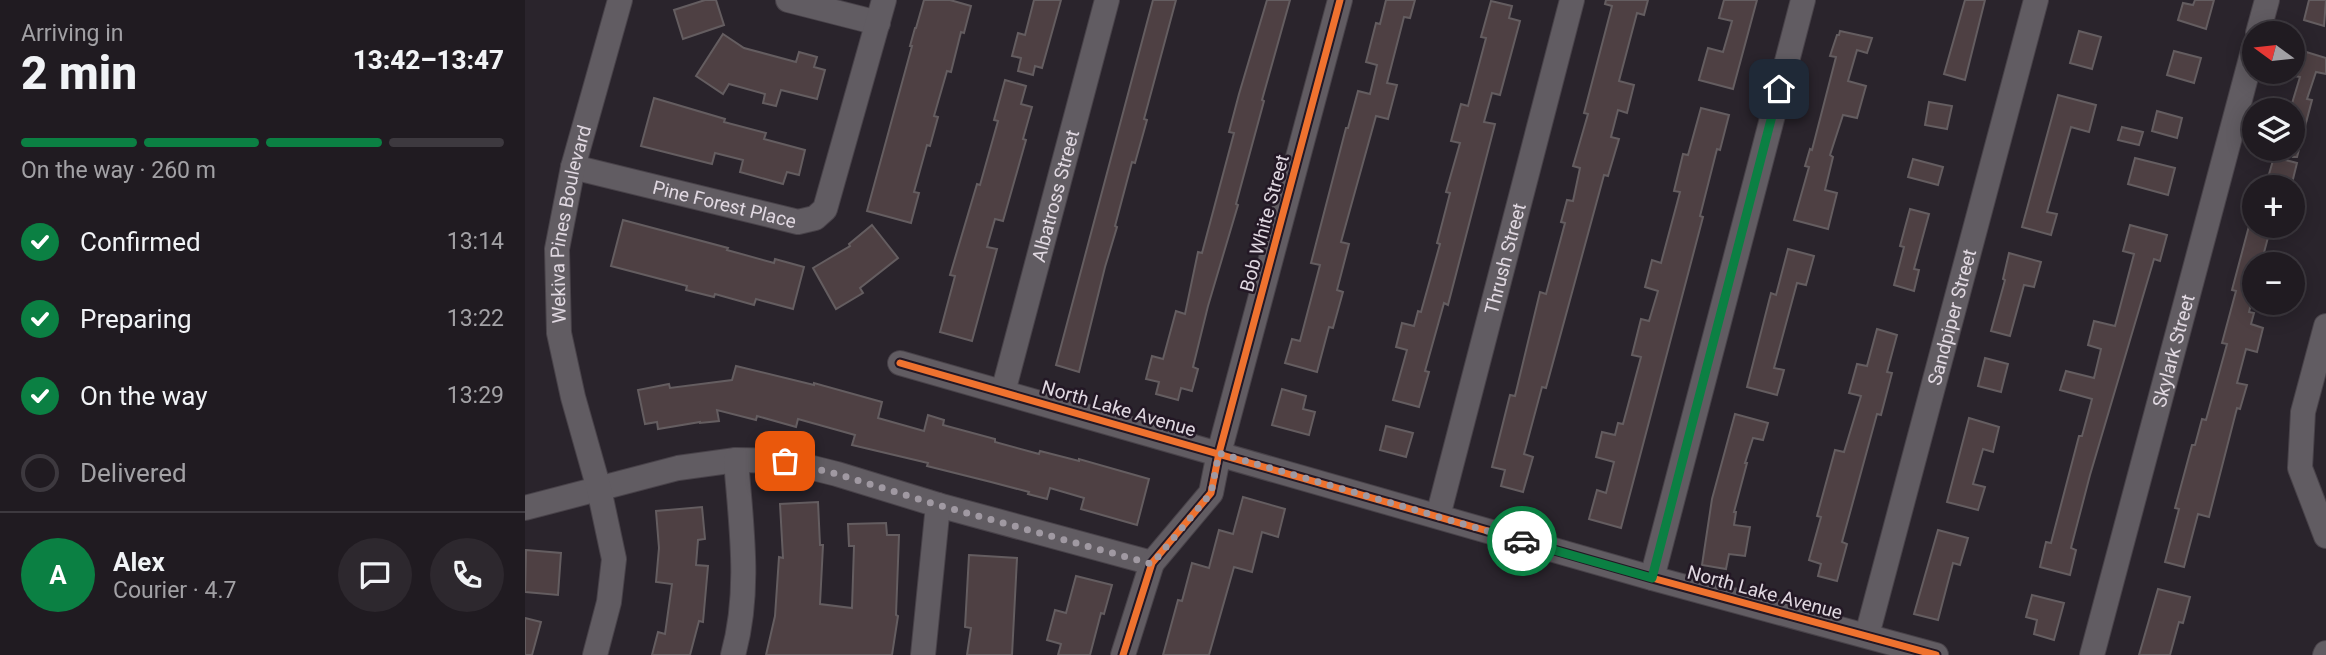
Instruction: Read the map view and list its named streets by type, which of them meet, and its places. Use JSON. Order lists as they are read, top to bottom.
{
  "streets": {
    "street": [
      "Albatross Street",
      "Pine Forest Place",
      "Bob White Street",
      "Wekiva Pines Boulevard",
      "Thrush Street",
      "Sandpiper Street",
      "Skylark Street",
      "North Lake Avenue"
    ]
  },
  "crossings": [
    ["Albatross Street", "North Lake Avenue"],
    ["Pine Forest Place", "Wekiva Pines Boulevard"],
    ["Bob White Street", "North Lake Avenue"],
    ["Thrush Street", "North Lake Avenue"],
    ["Sandpiper Street", "North Lake Avenue"]
  ],
  "north": "left",
  "page": {
    "heading": ["2 min", "Arriving in", "13:42–13:47"],
    "panel": ["Alex", "Courier · 4.7"],
    "map_buttons": ["+", "−"],
    "bar": "On the way · 260 m",
    "list": [
      ["Confirmed", "13:14"],
      ["Preparing", "13:22"],
      ["On the way", "13:29"],
      "Delivered"
    ],
    "round": "A"
  }
}
